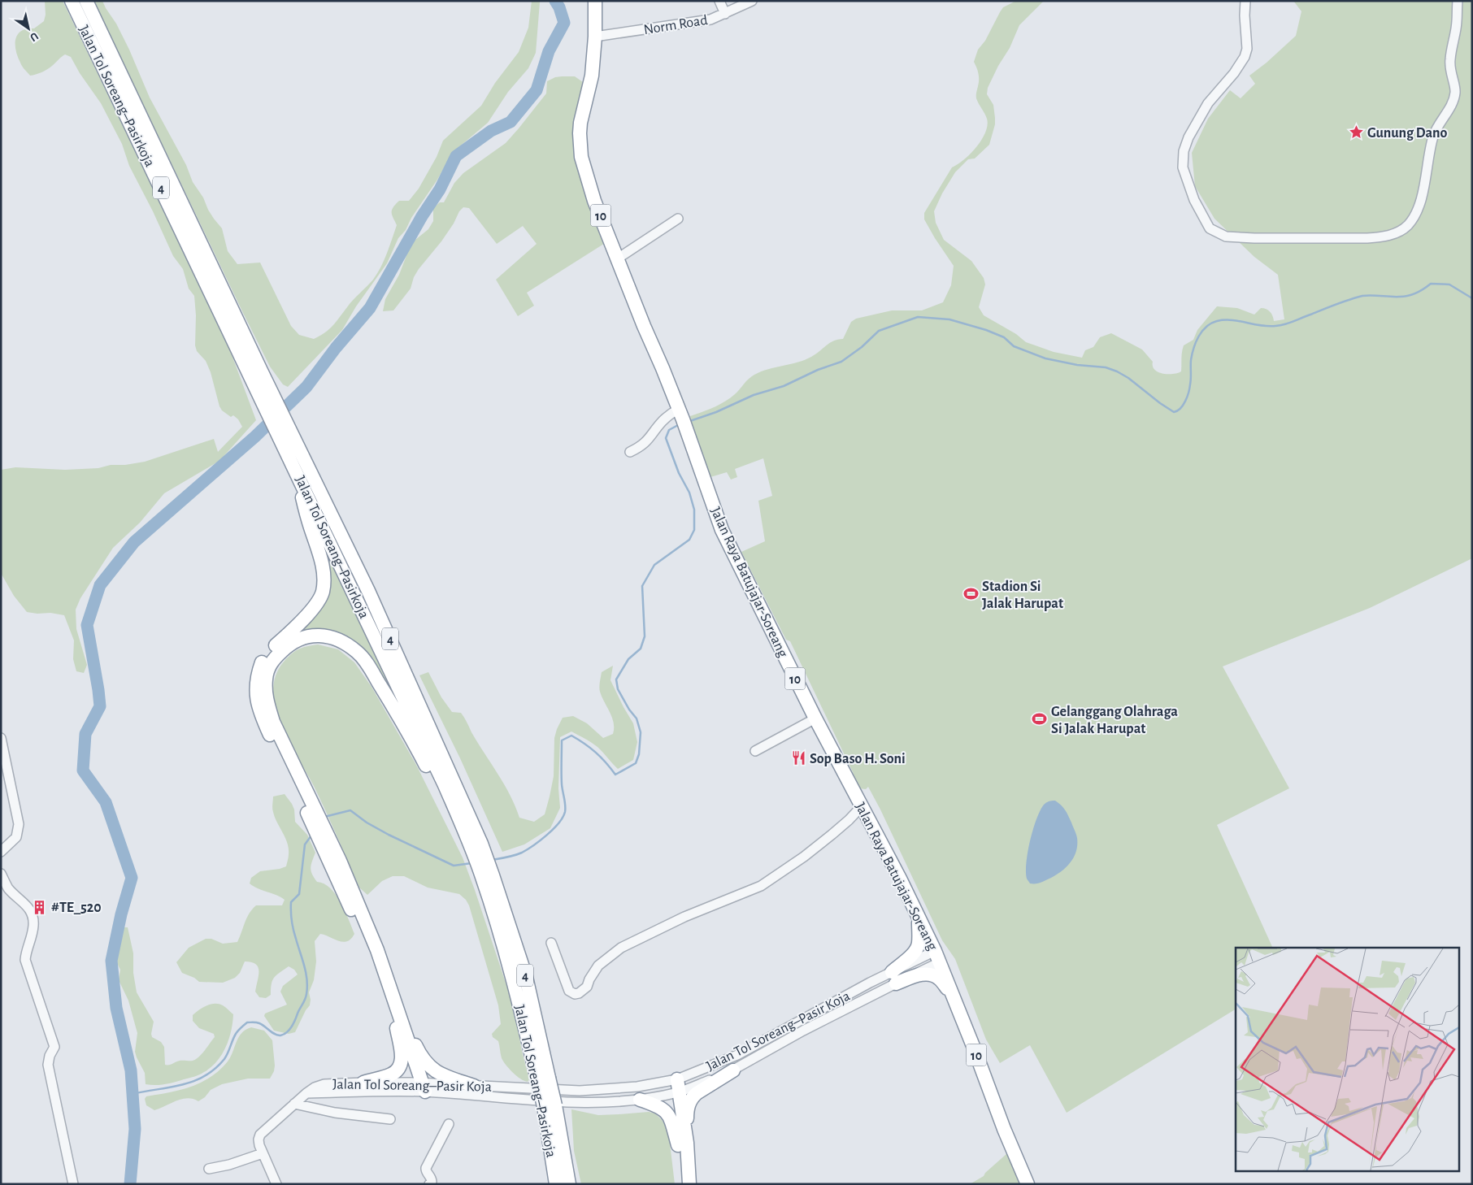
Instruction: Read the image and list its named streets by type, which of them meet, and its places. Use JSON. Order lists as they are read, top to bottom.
{
  "streets": {
    "highway": [
      "Jalan Tol Soreang–Pasirkoja",
      "4",
      "10",
      "Jalan Raya Batujajar-Soreang"
    ],
    "street": ["Norm Road", "Jalan Tol Soreang–Pasir Koja"]
  },
  "crossings": [
    ["Norm Road", "Jalan Raya Batujajar-Soreang"],
    ["Jalan Raya Batujajar-Soreang", "Jalan Tol Soreang–Pasir Koja"]
  ],
  "places": {
    "place": ["Gunung Dano"],
    "sports": ["Stadion Si Jalak Harupat", "Gelanggang Olahraga Si Jalak Harupat"],
    "restaurant": ["Sop Baso H. Soni"],
    "building": ["#TE_520"]
  },
  "north": "bottom right"
}
